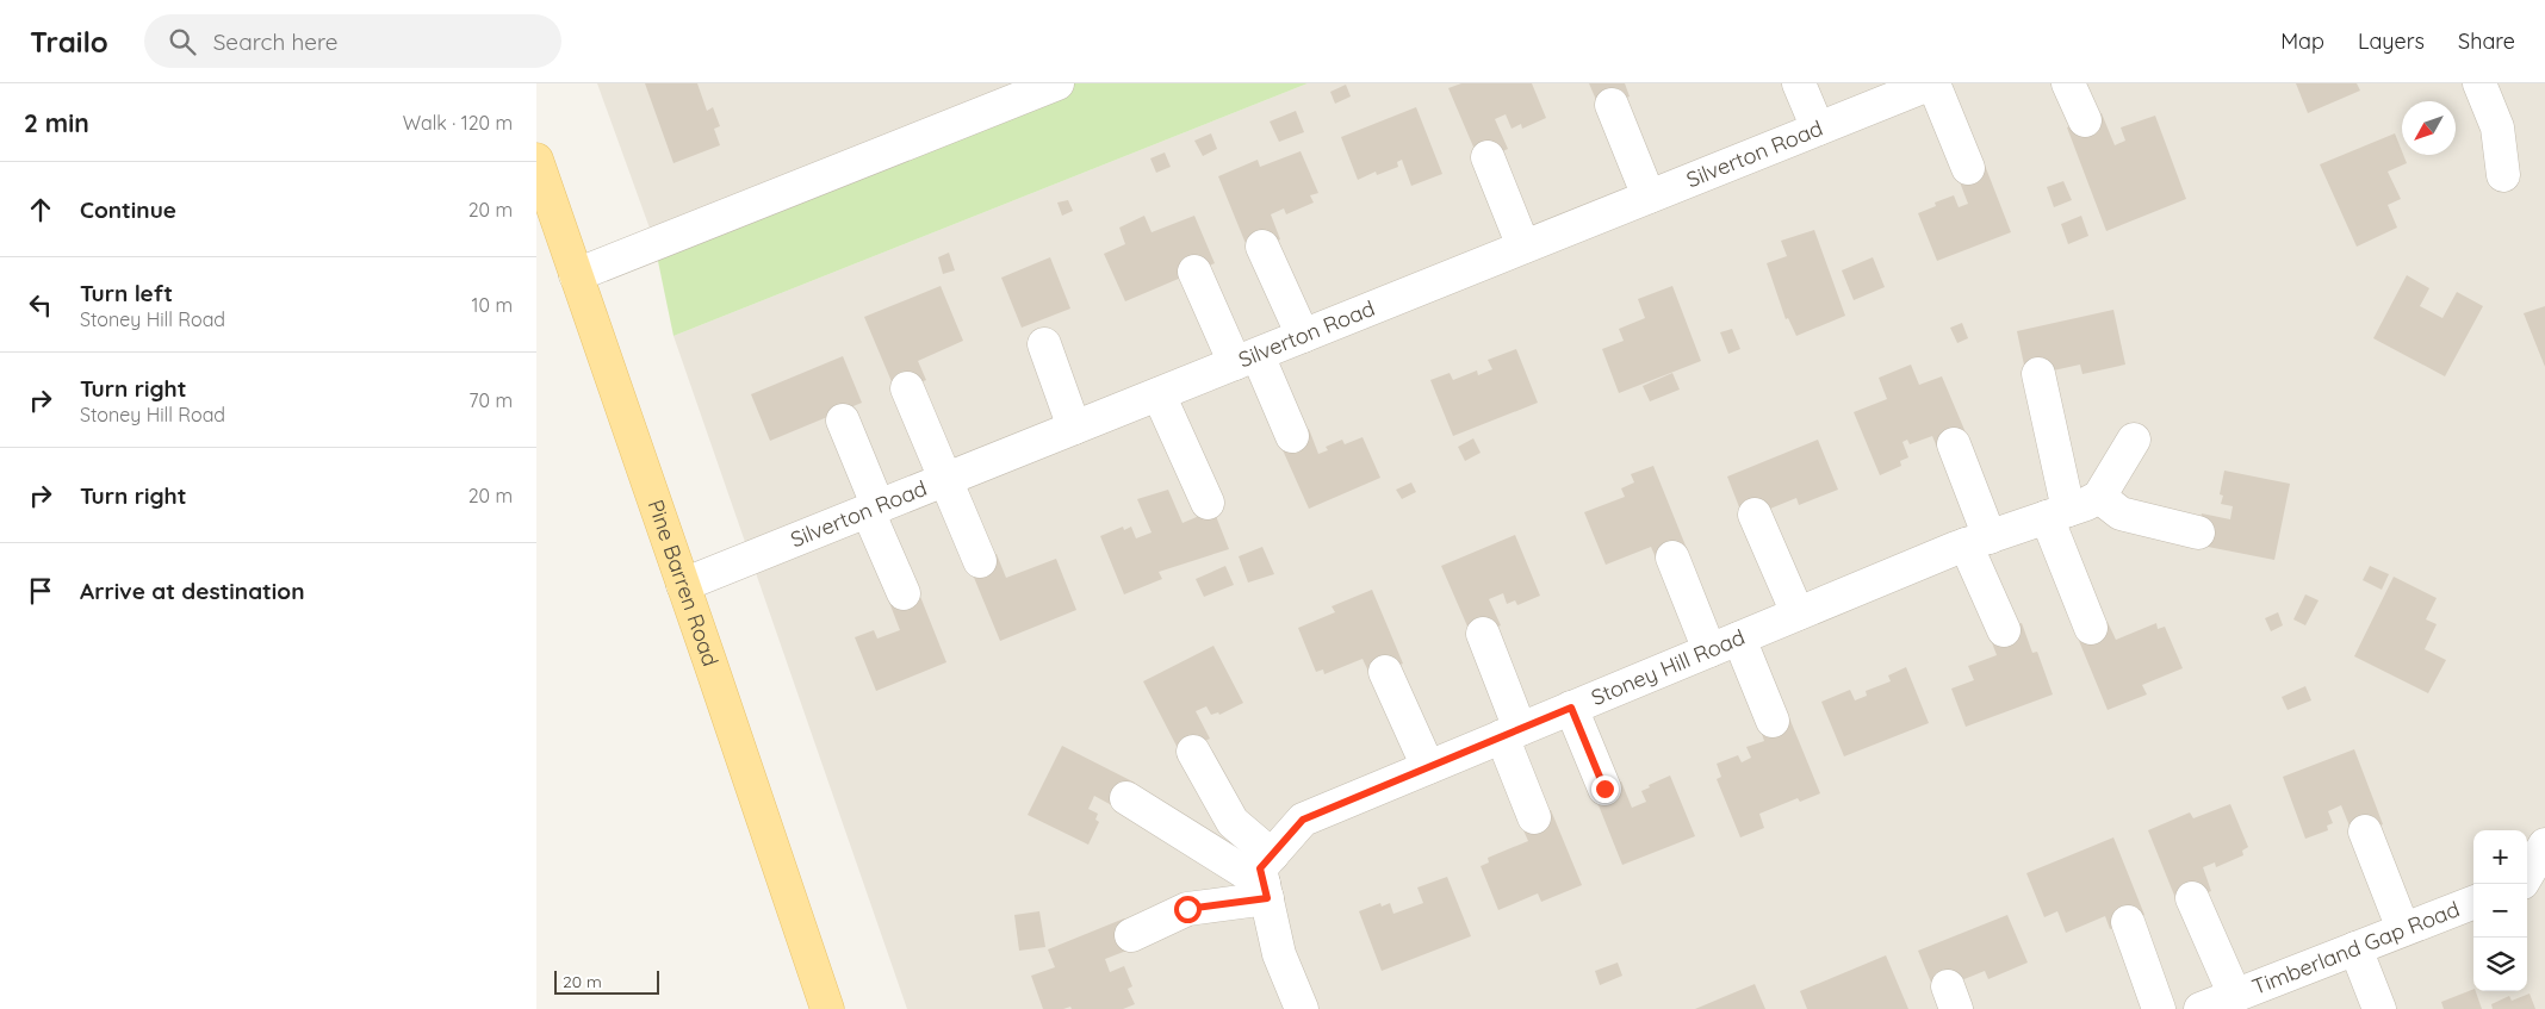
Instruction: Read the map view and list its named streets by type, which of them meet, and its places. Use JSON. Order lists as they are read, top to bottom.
{
  "streets": {
    "main road": ["Pine Barren Road"],
    "street": ["Silverton Road", "Stoney Hill Road", "Timberland Gap Road"]
  },
  "crossings": [
    ["Silverton Road", "Pine Barren Road"]
  ],
  "scale_bar": "20 m",
  "north": "bottom left",
  "page": {
    "header": "Trailo",
    "search": "Search here",
    "nav": ["Map", "Layers", "Share"],
    "heading": ["2 min", "Walk · 120 m"],
    "list": [
      ["Continue", "20 m"],
      ["Turn left", "Stoney Hill Road", "10 m"],
      ["Turn right", "Stoney Hill Road", "70 m"],
      ["Turn right", "20 m"],
      "Arrive at destination"
    ],
    "map_buttons": ["+", "−"],
    "scale": "20 m"
  }
}
